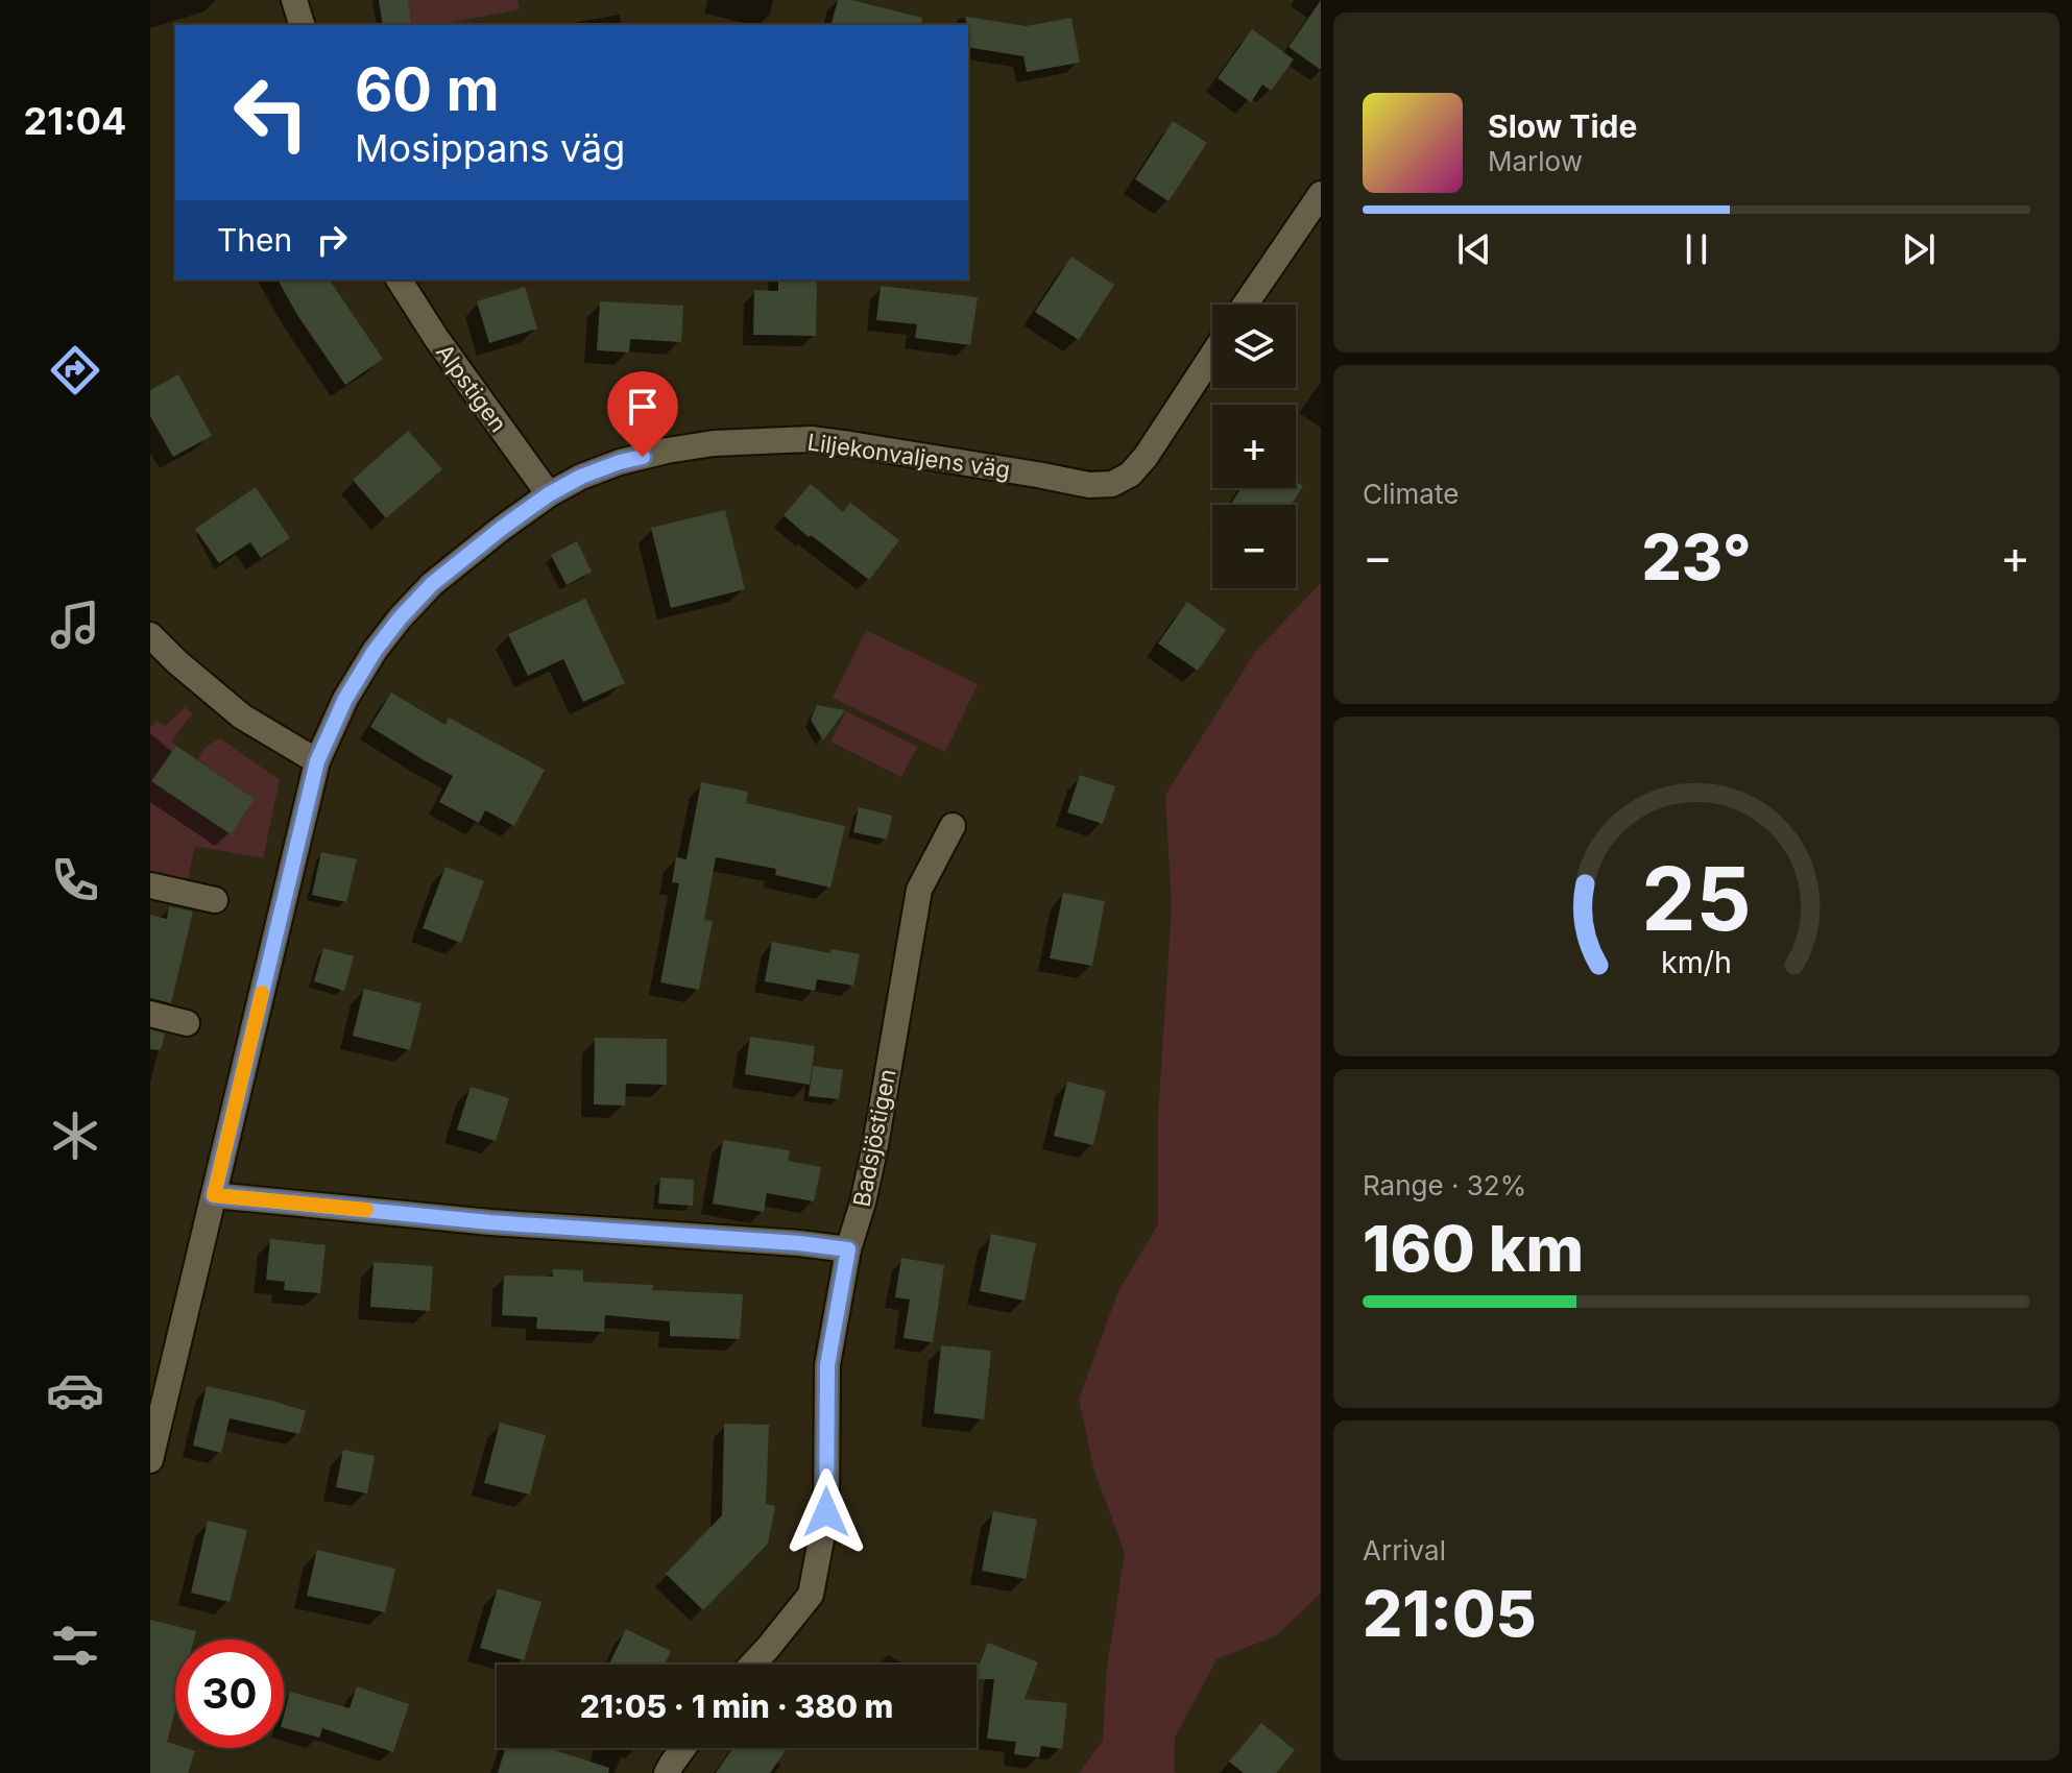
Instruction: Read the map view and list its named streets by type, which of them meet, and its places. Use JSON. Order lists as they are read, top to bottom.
{
  "streets": {
    "street": ["Alpstigen", "Liljekonvaljens väg", "Badsjöstigen"]
  },
  "crossings": [
    ["Alpstigen", "Liljekonvaljens väg"]
  ],
  "page": {
    "tabs": "21:04",
    "turn": ["60 m", "Mosippans väg"],
    "song": ["Slow Tide", "Marlow"],
    "then": "Then",
    "map_buttons": ["+", "−"],
    "tile": [
      "Climate",
      ["Range · 32%", "160 km"],
      ["Arrival", "21:05"]
    ],
    "heat": ["−", "23°", "+"],
    "limit": "30",
    "trip": "21:05 · 1 min · 380 m",
    "gauge": ["25", "km/h"]
  }
}
